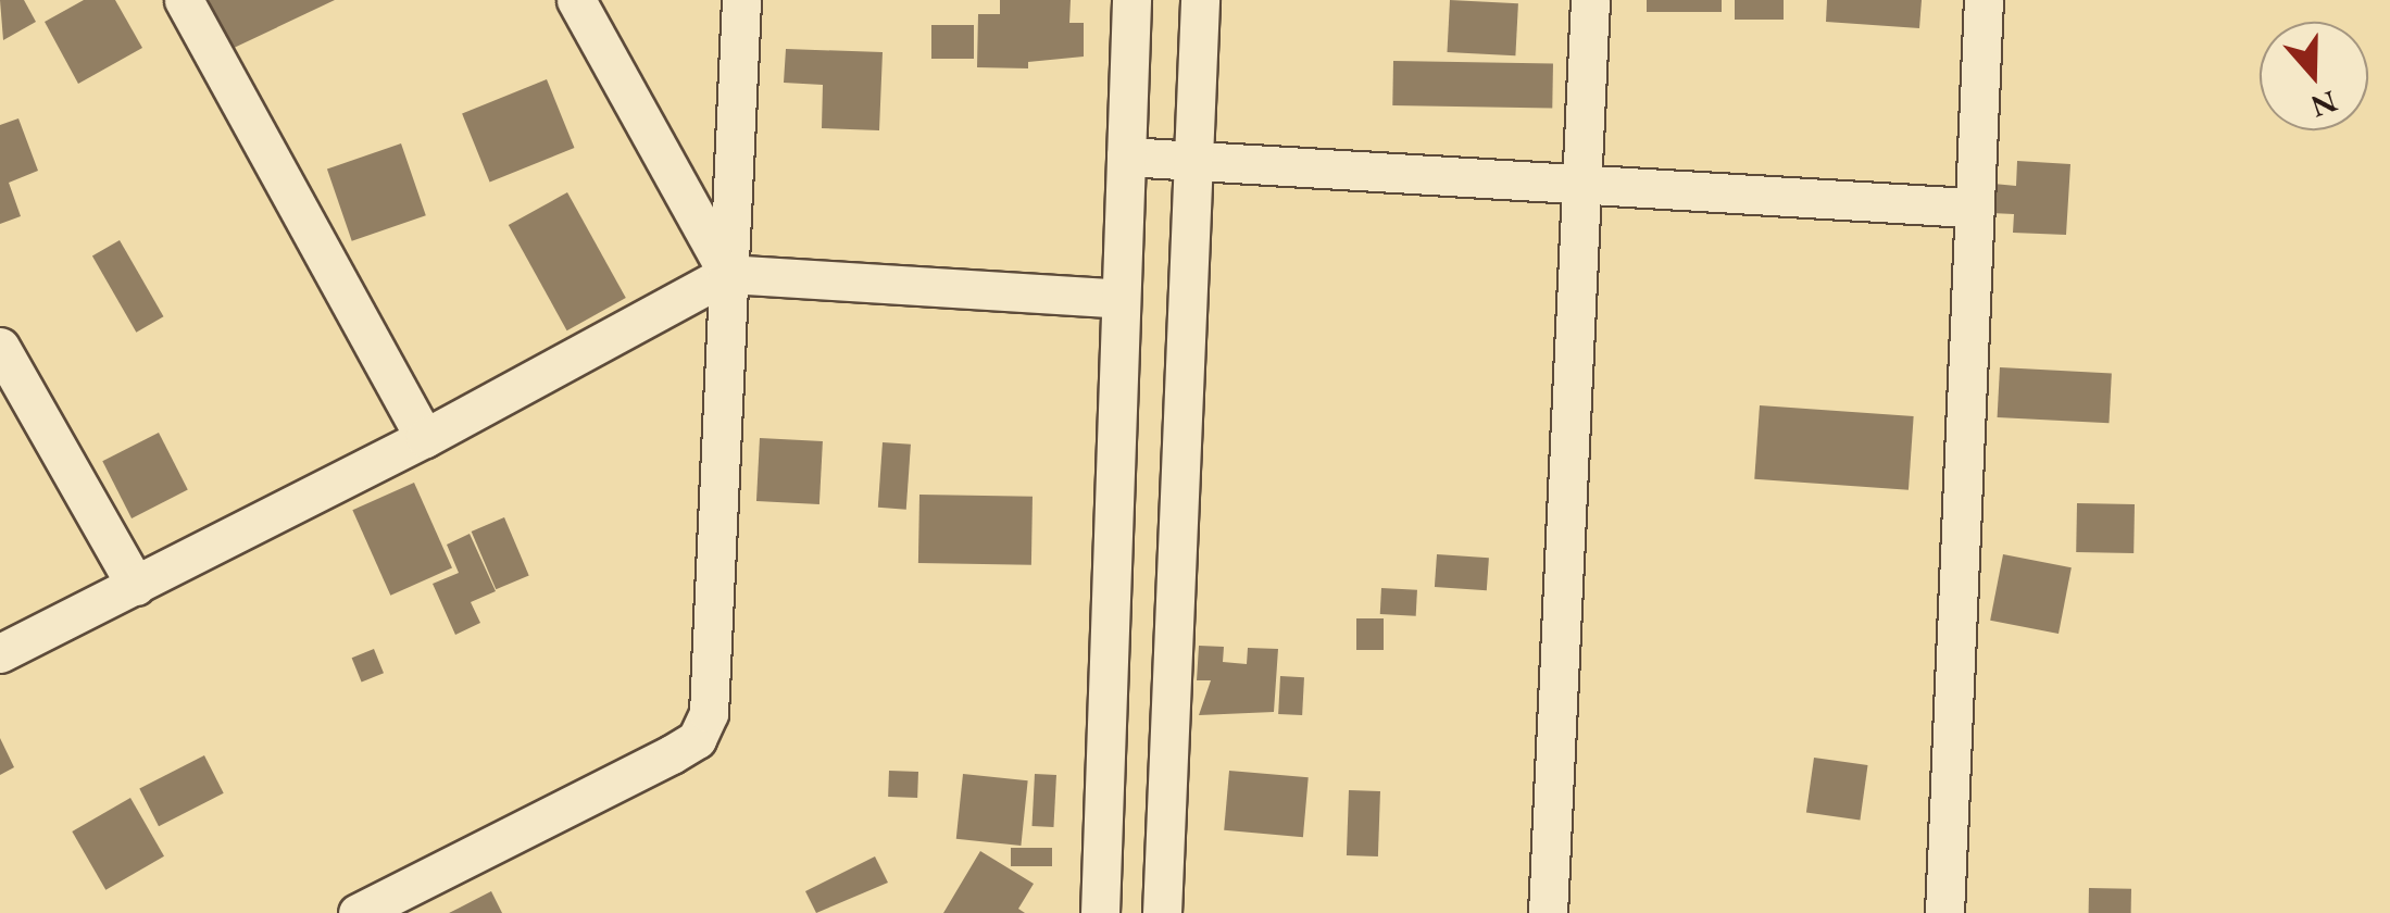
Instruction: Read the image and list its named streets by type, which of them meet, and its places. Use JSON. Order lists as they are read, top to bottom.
{
  "north": "bottom"
}
